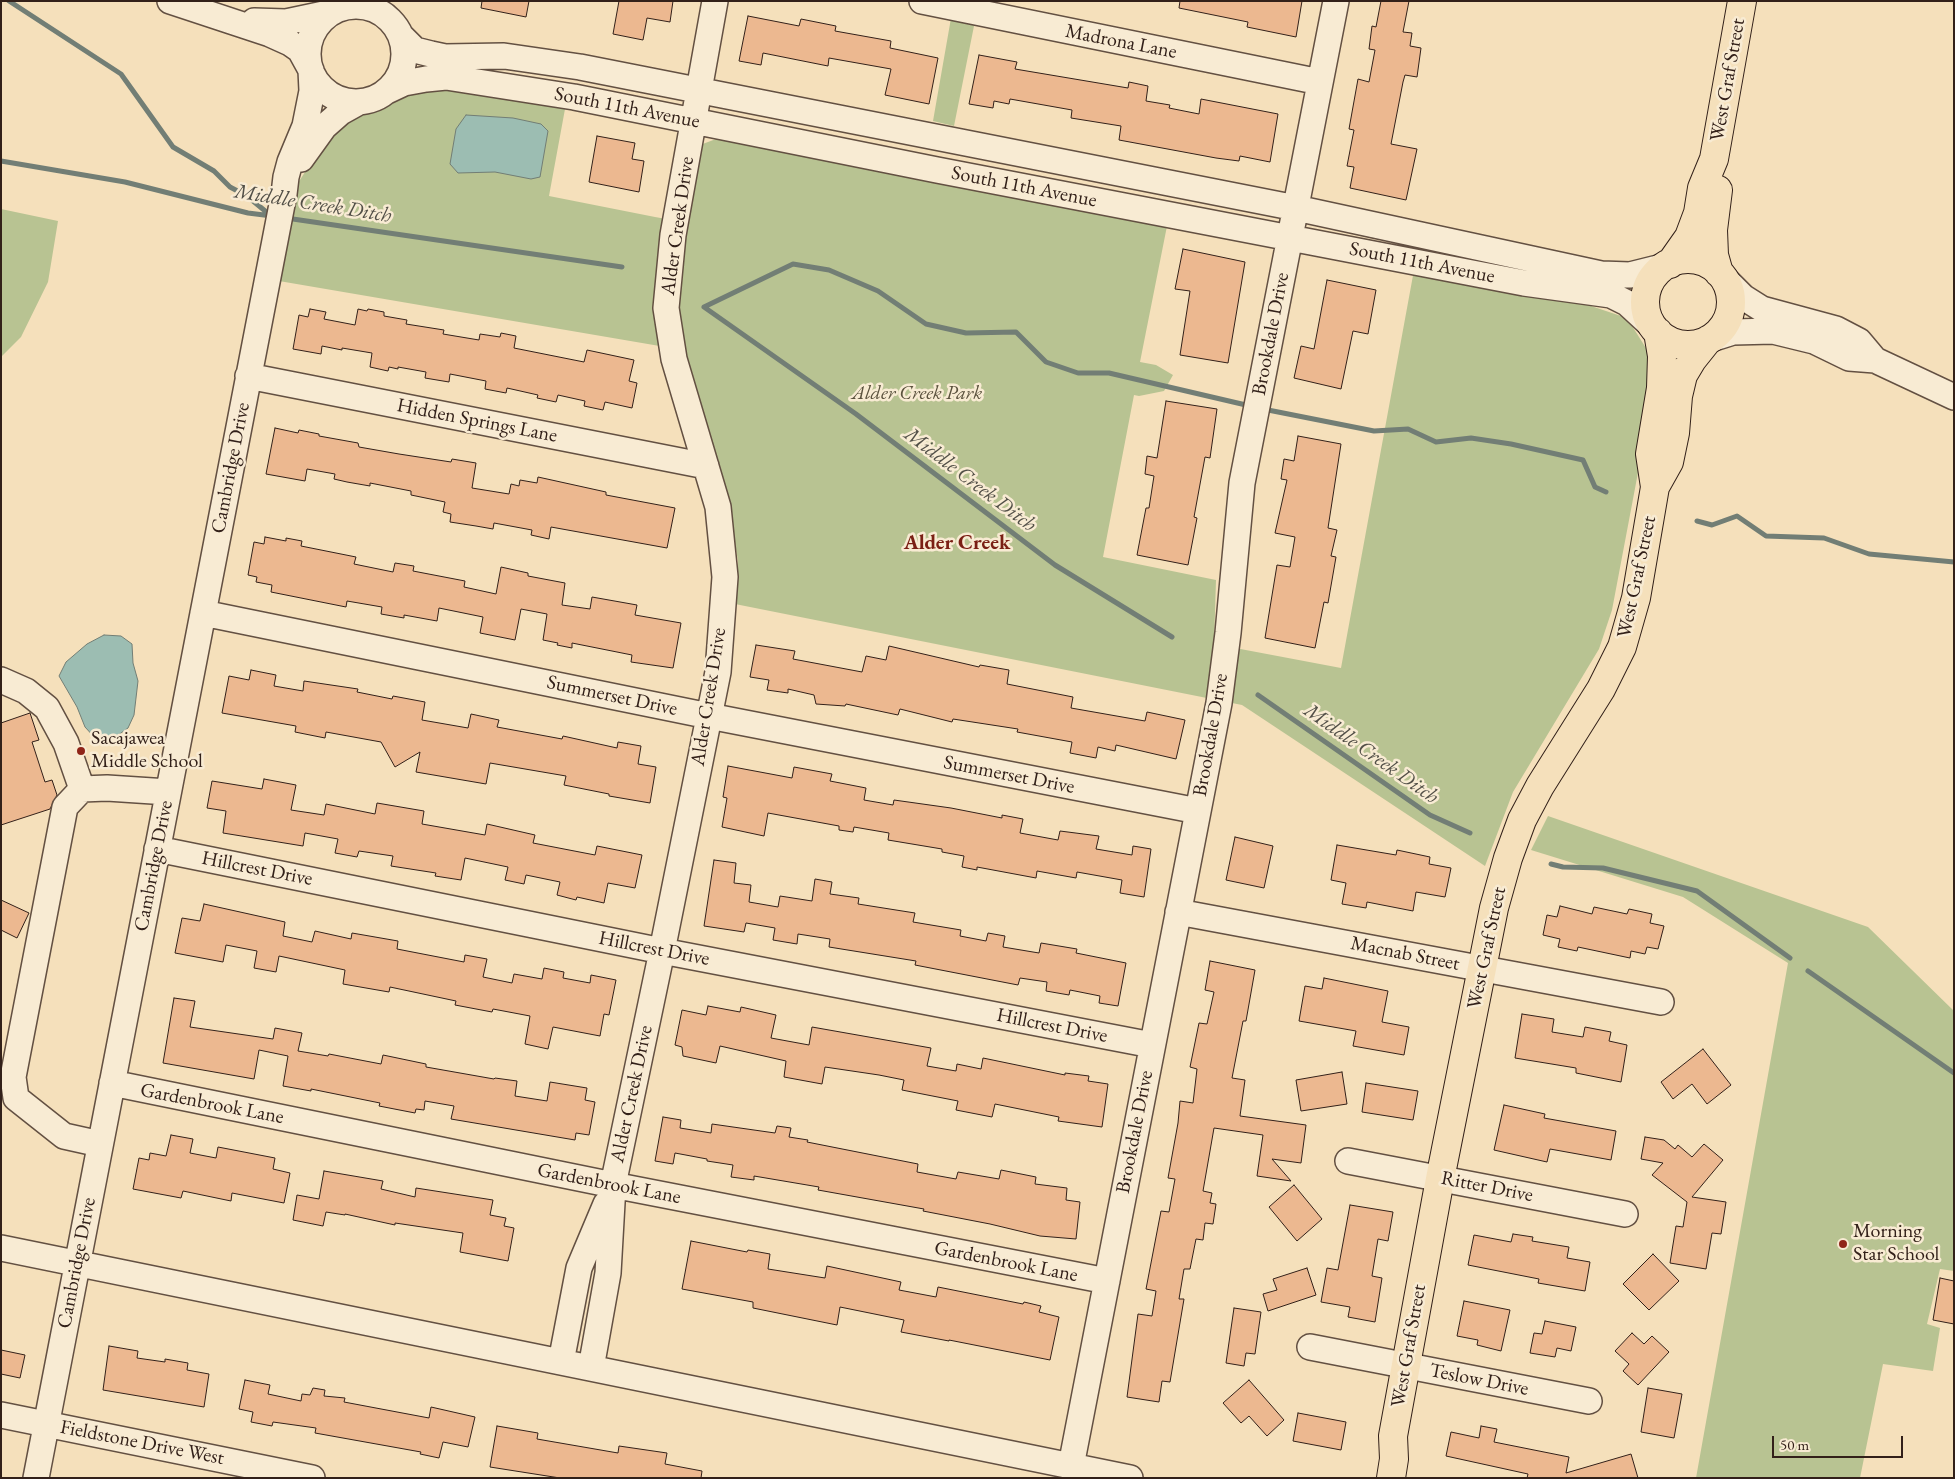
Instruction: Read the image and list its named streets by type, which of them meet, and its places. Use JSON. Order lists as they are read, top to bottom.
{
  "streets": {
    "main road": ["West Graf Street"],
    "street": [
      "Madrona Lane",
      "South 11th Avenue",
      "Alder Creek Drive",
      "Brookdale Drive",
      "Hidden Springs Lane",
      "Cambridge Drive",
      "Summerset Drive",
      "Hillcrest Drive",
      "Macnab Street",
      "Gardenbrook Lane",
      "Ritter Drive",
      "Teslow Drive",
      "Fieldstone Drive West"
    ]
  },
  "crossings": [
    ["Madrona Lane", "Brookdale Drive"],
    ["West Graf Street", "South 11th Avenue"],
    ["West Graf Street", "Macnab Street"],
    ["West Graf Street", "Ritter Drive"],
    ["West Graf Street", "Teslow Drive"],
    ["South 11th Avenue", "Alder Creek Drive"],
    ["South 11th Avenue", "Brookdale Drive"],
    ["South 11th Avenue", "Cambridge Drive"],
    ["Alder Creek Drive", "Hidden Springs Lane"],
    ["Alder Creek Drive", "Summerset Drive"],
    ["Alder Creek Drive", "Hillcrest Drive"],
    ["Alder Creek Drive", "Gardenbrook Lane"],
    ["Brookdale Drive", "Summerset Drive"],
    ["Brookdale Drive", "Hillcrest Drive"],
    ["Brookdale Drive", "Macnab Street"],
    ["Brookdale Drive", "Gardenbrook Lane"],
    ["Hidden Springs Lane", "Cambridge Drive"],
    ["Cambridge Drive", "Summerset Drive"],
    ["Cambridge Drive", "Hillcrest Drive"],
    ["Cambridge Drive", "Gardenbrook Lane"],
    ["Cambridge Drive", "Fieldstone Drive West"]
  ],
  "districts": ["Alder Creek"],
  "water": ["Middle Creek Ditch"],
  "parks": ["Alder Creek Park"],
  "places": ["Sacajawea Middle School", "Morning Star School"],
  "scale_bar": "50 m"
}
